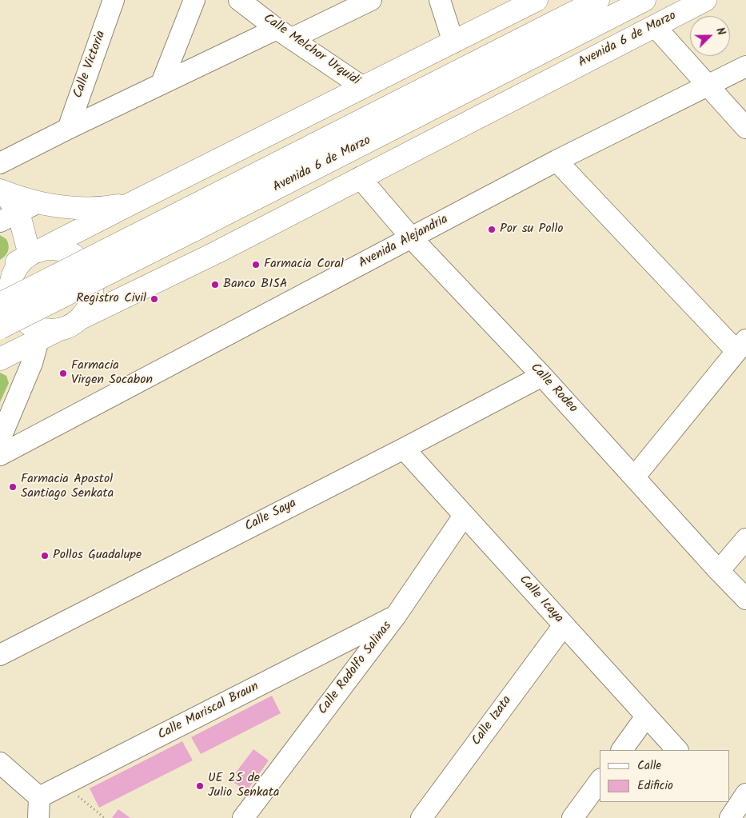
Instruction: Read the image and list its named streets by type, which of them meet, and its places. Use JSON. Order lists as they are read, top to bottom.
{
  "streets": {
    "main road": ["Avenida 6 de Marzo"],
    "street": [
      "Calle Melchor Urquidi",
      "Calle Victoria",
      "Avenida Alejandria",
      "Calle Rodeo",
      "Calle Saya",
      "Calle Icaya",
      "Calle Rodolfo Salinas",
      "Calle Mariscal Braun",
      "Calle Izata"
    ]
  },
  "crossings": [
    ["Avenida 6 de Marzo", "Calle Rodeo"],
    ["Avenida Alejandria", "Calle Rodeo"],
    ["Calle Rodeo", "Calle Saya"],
    ["Calle Saya", "Calle Icaya"],
    ["Calle Icaya", "Calle Rodolfo Salinas"],
    ["Calle Icaya", "Calle Izata"],
    ["Calle Rodolfo Salinas", "Calle Mariscal Braun"]
  ],
  "places": [
    "Por su Pollo",
    "Farmacia Coral",
    "Banco BISA",
    "Registro Civil",
    "Farmacia Virgen Socabon",
    "Farmacia Apostol Santiago Senkata",
    "Pollos Guadalupe",
    "UE 25 de Julio Senkata"
  ],
  "legend": ["Calle", "Edificio"],
  "north": "top right"
}
